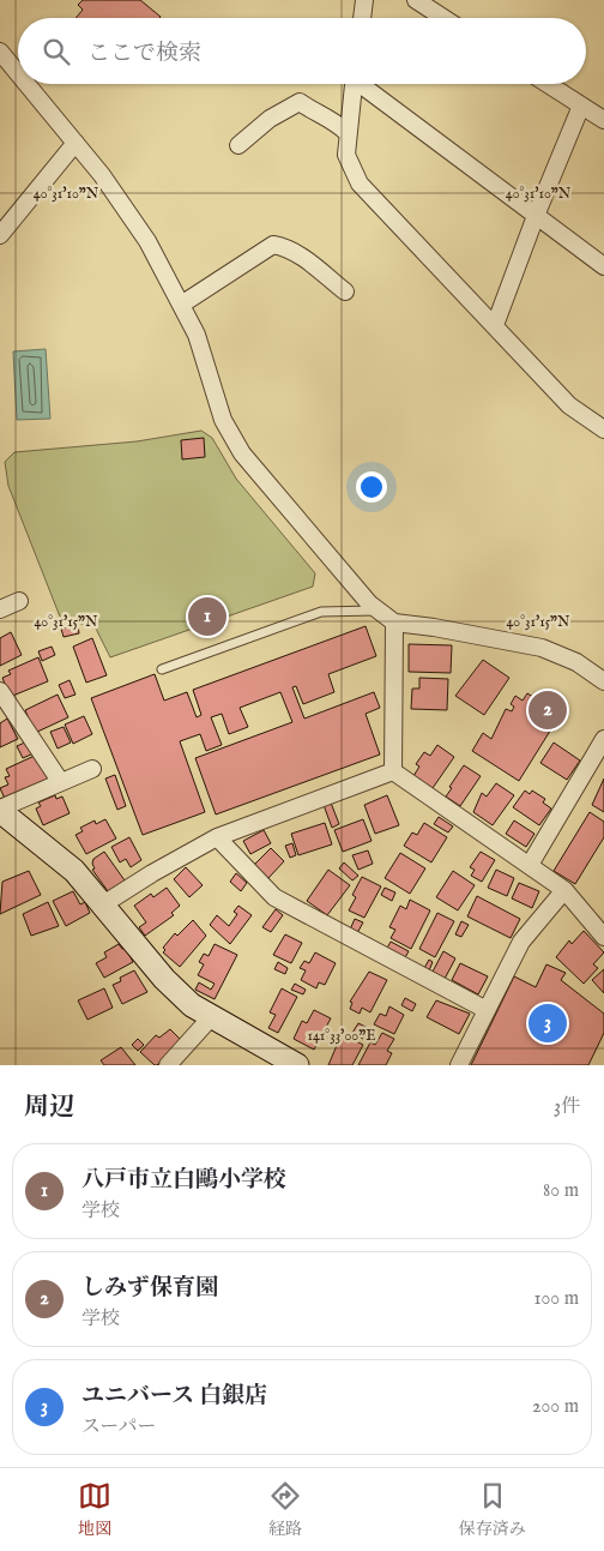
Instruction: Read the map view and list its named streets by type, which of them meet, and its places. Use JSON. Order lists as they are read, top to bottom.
{
  "page": {
    "search": "ここで検索",
    "pins": ["1", "2", "3"],
    "heading": ["周辺", "3件"],
    "list": [
      {
        "mark": "1",
        "name": "八戸市立白鷗小学校",
        "note": "学校",
        "value": "80 m"
      },
      {
        "mark": "2",
        "name": "しみず保育園",
        "note": "学校",
        "value": "100 m"
      },
      {
        "mark": "3",
        "name": "ユニバース 白銀店",
        "note": "スーパー",
        "value": "200 m"
      }
    ],
    "nav": ["地図", "経路", "保存済み"]
  },
  "coordinates": ["40°31'10\"N", "40°31'15\"N", "141°33'00\"E"]
}
